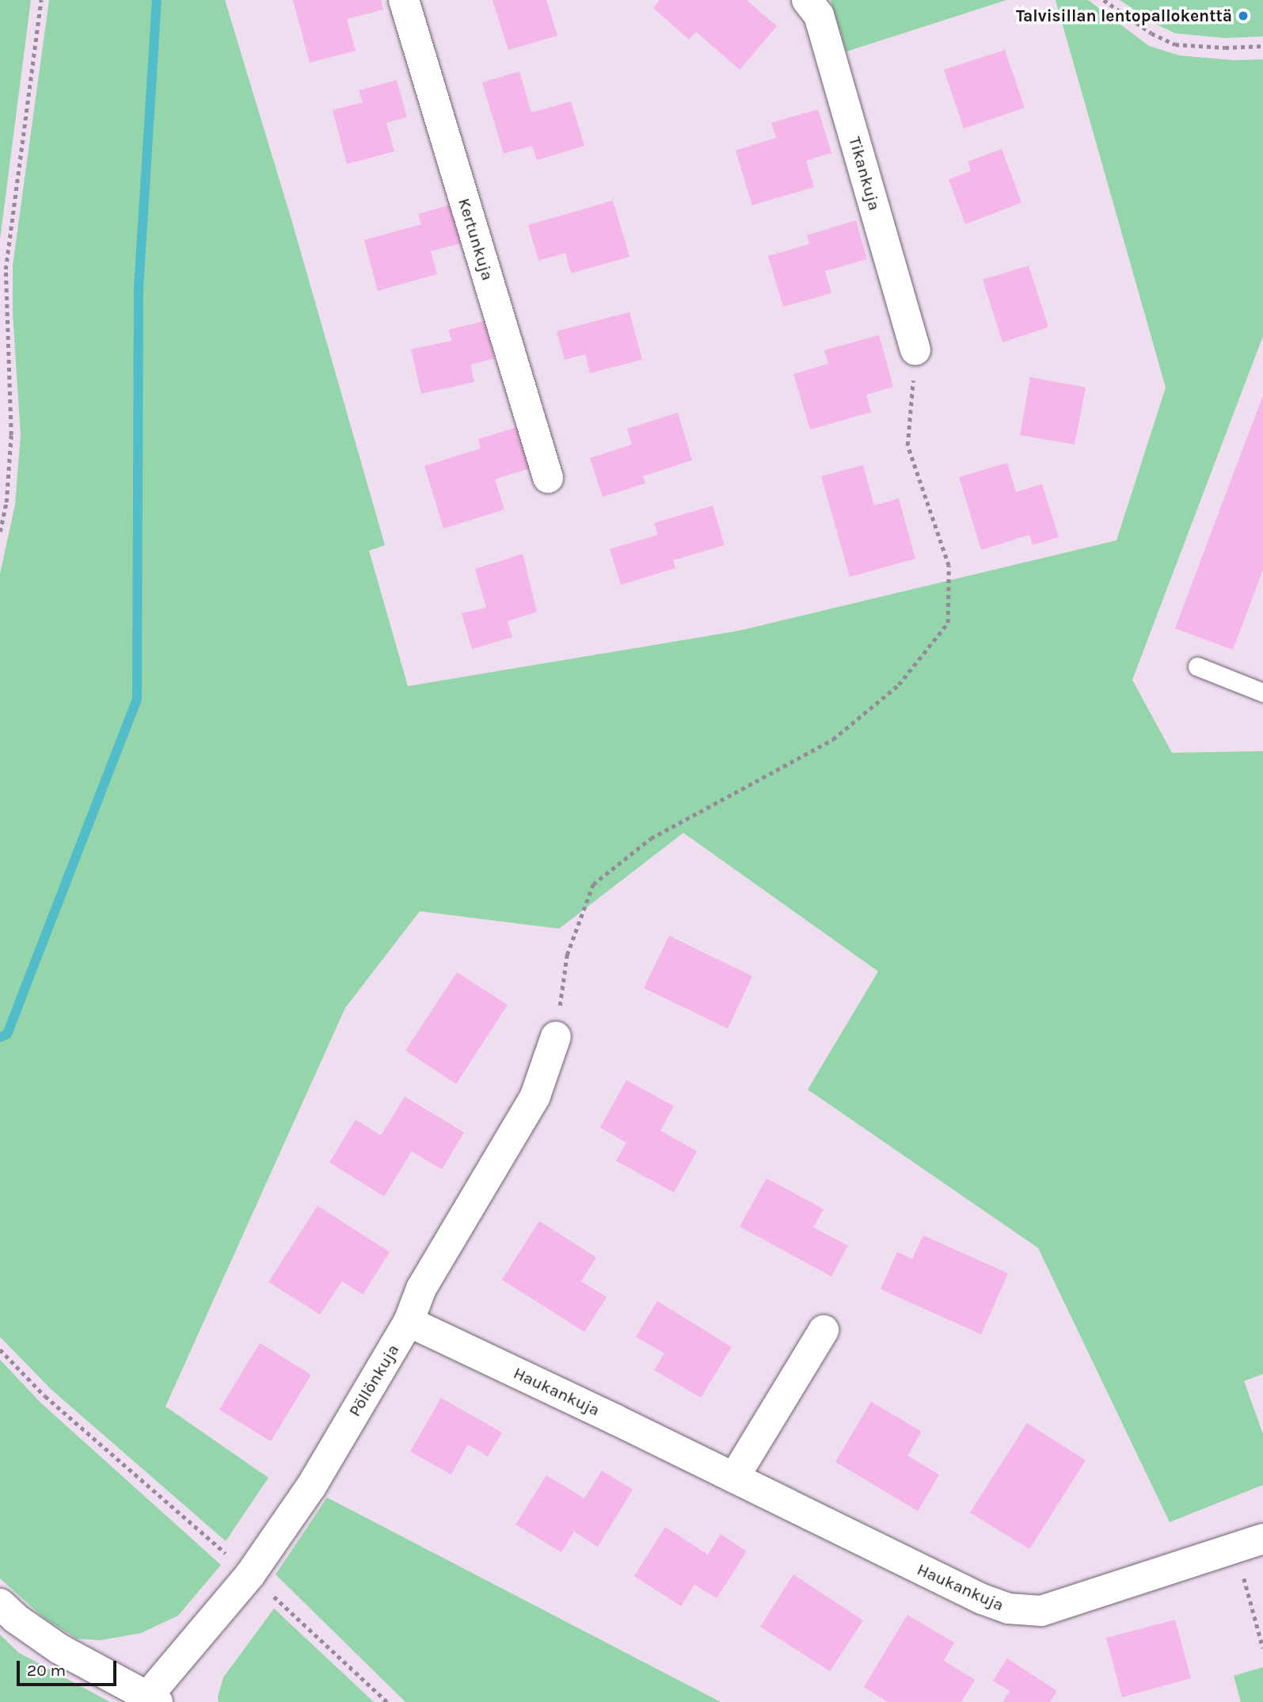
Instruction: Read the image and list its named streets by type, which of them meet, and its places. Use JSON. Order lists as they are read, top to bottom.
{
  "streets": {
    "street": [
      "Tikankuja",
      "Kertunkuja",
      "Pöllönkuja",
      "Haukankuja"
    ]
  },
  "crossings": [
    ["Pöllönkuja", "Haukankuja"]
  ],
  "places": ["Talvisillan lentopallokenttä"],
  "scale_bar": "20 m"
}
